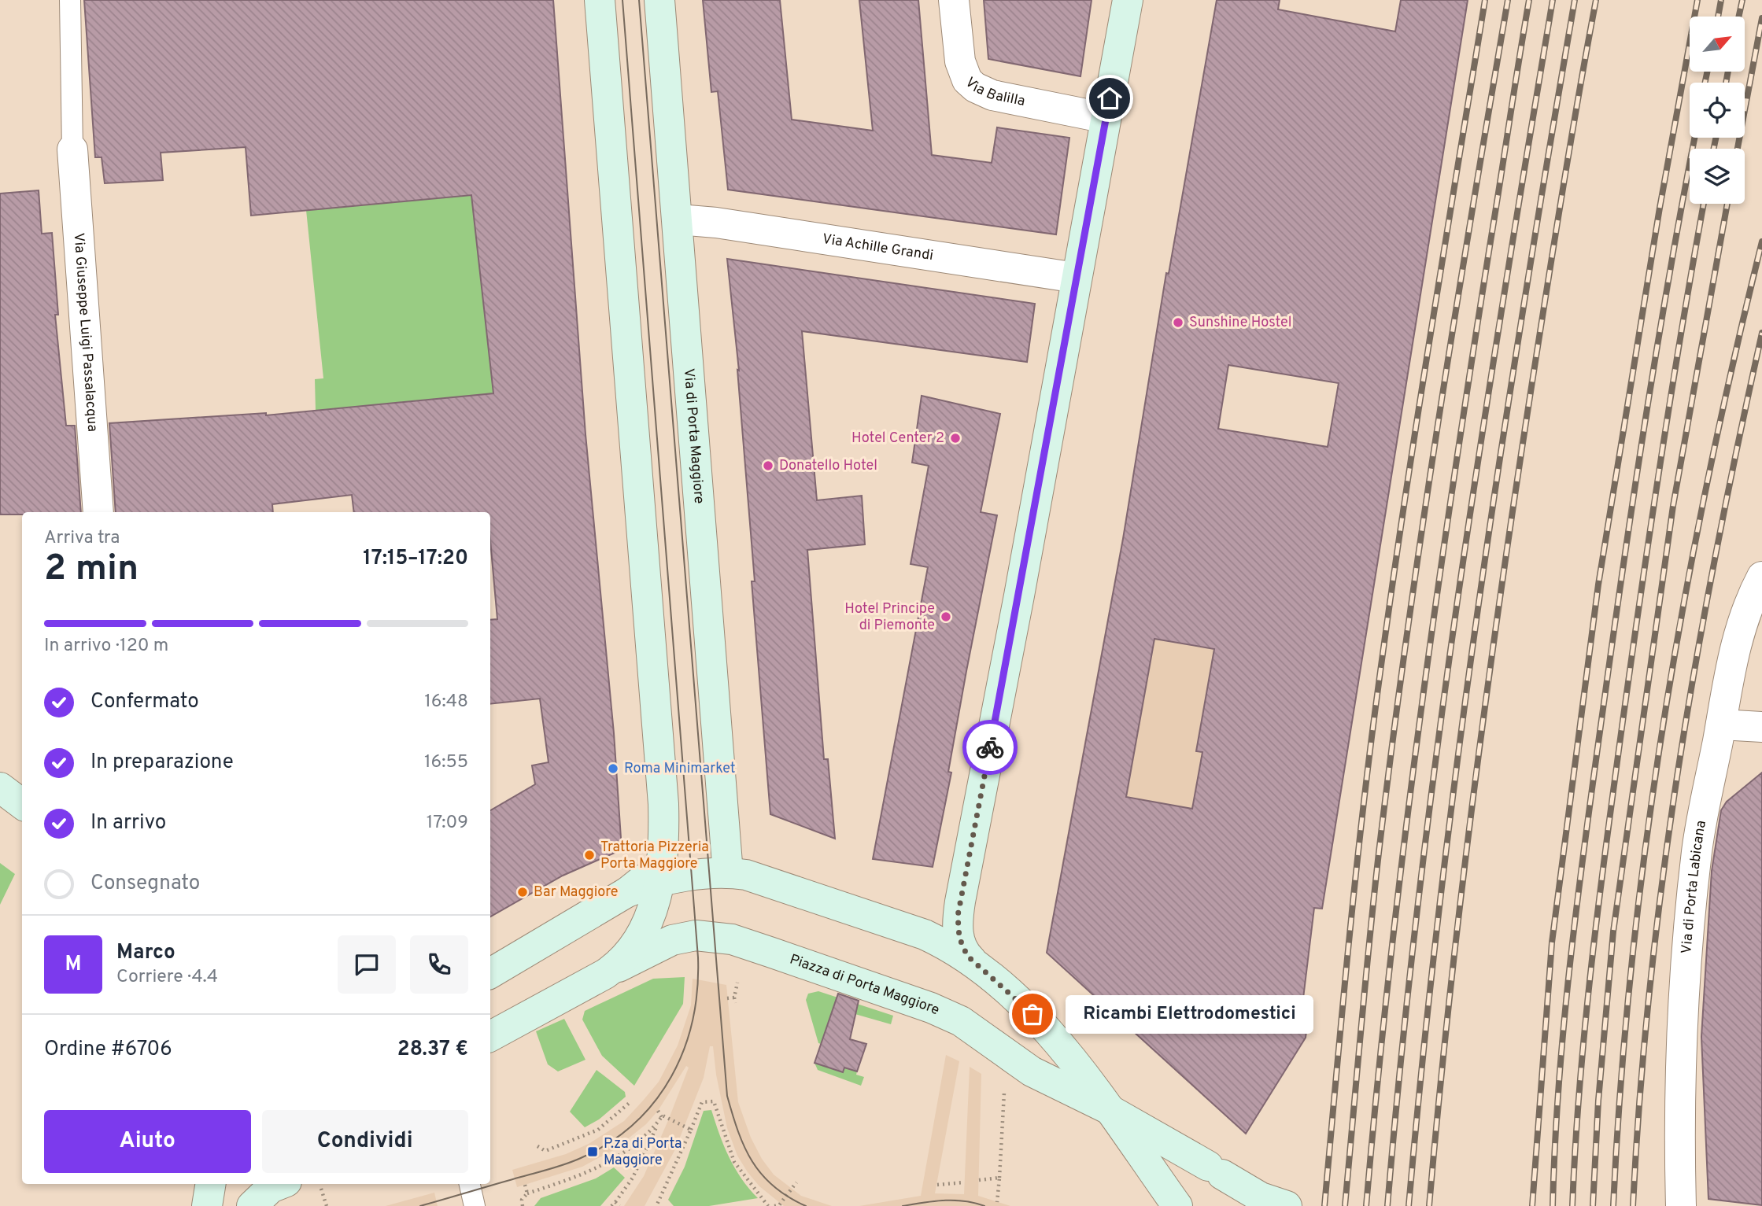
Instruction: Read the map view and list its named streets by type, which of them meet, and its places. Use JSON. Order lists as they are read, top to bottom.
{
  "streets": {
    "main road": ["Via di Porta Maggiore", "Piazza di Porta Maggiore"],
    "street": [
      "Via Balilla",
      "Via Achille Grandi",
      "Via Giuseppe Luigi Passalacqua",
      "Via di Porta Labicana"
    ]
  },
  "crossings": [
    ["Via Achille Grandi", "Via di Porta Maggiore"],
    ["Via di Porta Maggiore", "Piazza di Porta Maggiore"]
  ],
  "places": {
    "other": [
      "Sunshine Hostel",
      "Hotel Center 2",
      "Donatello Hotel",
      "Hotel Principe di Piemonte",
      "Roma Minimarket",
      "Trattoria Pizzeria Porta Maggiore",
      "Bar Maggiore",
      "Ricambi Elettrodomestici"
    ],
    "transit": ["P.za di Porta Maggiore"]
  },
  "north": "top right",
  "page": {
    "heading": ["2 min", "Arriva tra", "17:15–17:20"],
    "panel": [
      "Marco",
      "Corriere · 4.4",
      "Ordine #6706",
      "28.37 €"
    ],
    "bar": "In arrivo · 120 m",
    "list": [
      ["Confermato", "16:48"],
      ["In preparazione", "16:55"],
      ["In arrivo", "17:09"],
      "Consegnato"
    ],
    "round": "M",
    "bubble": "Ricambi Elettrodomestici",
    "buttons": ["Aiuto", "Condividi"]
  }
}
